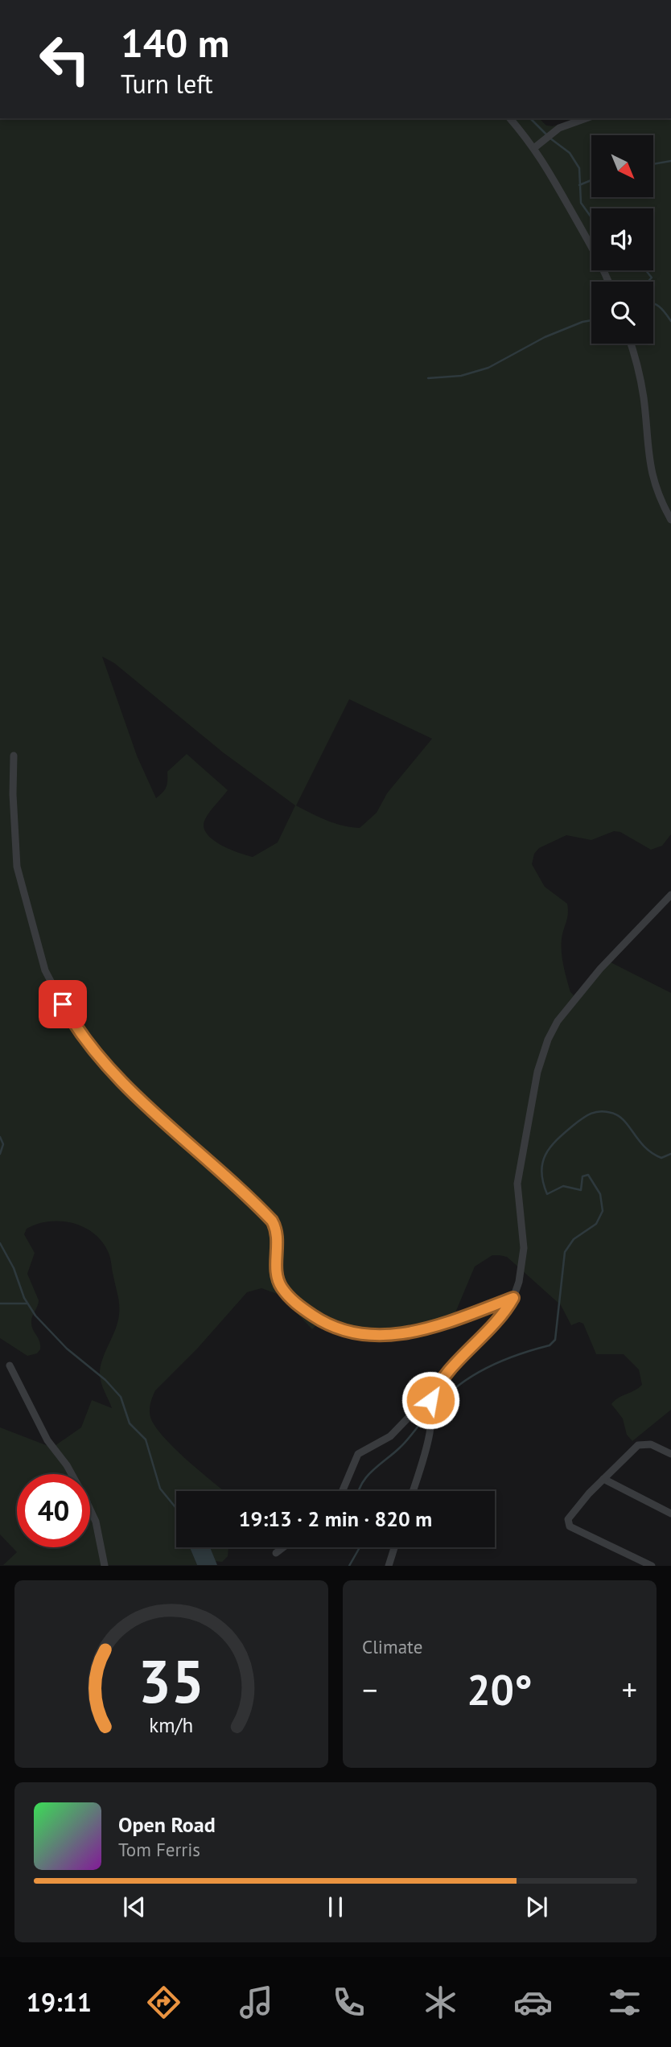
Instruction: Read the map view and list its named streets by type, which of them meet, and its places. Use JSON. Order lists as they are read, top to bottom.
{
  "north": "bottom right",
  "page": {
    "turn": ["140 m", "Turn left"],
    "limit": "40",
    "trip": "19:13 · 2 min · 820 m",
    "tile": "Climate",
    "heat": ["−", "20°", "+"],
    "song": ["Open Road", "Tom Ferris"],
    "tabs": "19:11",
    "gauge": ["35", "km/h"]
  }
}
